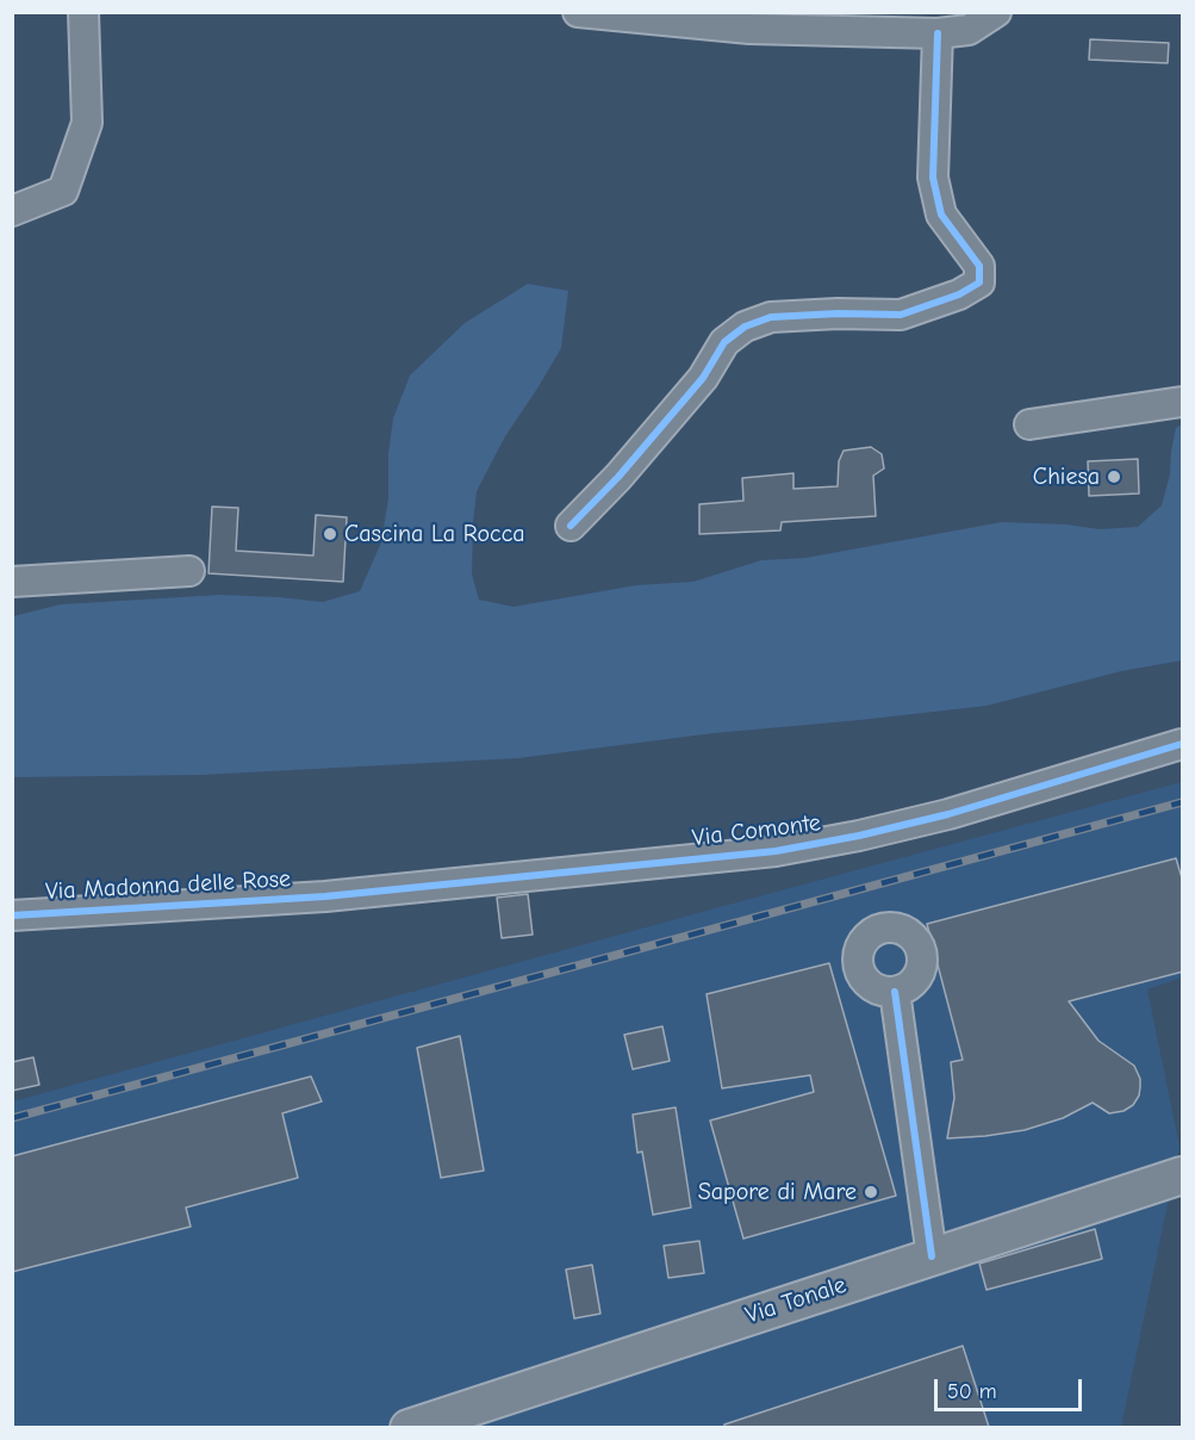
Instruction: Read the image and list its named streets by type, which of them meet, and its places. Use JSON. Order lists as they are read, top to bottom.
{
  "streets": {
    "main road": ["Via Tonale"],
    "street": ["Via Comonte", "Via Madonna delle Rose"]
  },
  "crossings": [
    ["Via Comonte", "Via Madonna delle Rose"]
  ],
  "places": ["Chiesa", "Cascina La Rocca", "Sapore di Mare"],
  "scale_bar": "50 m"
}
